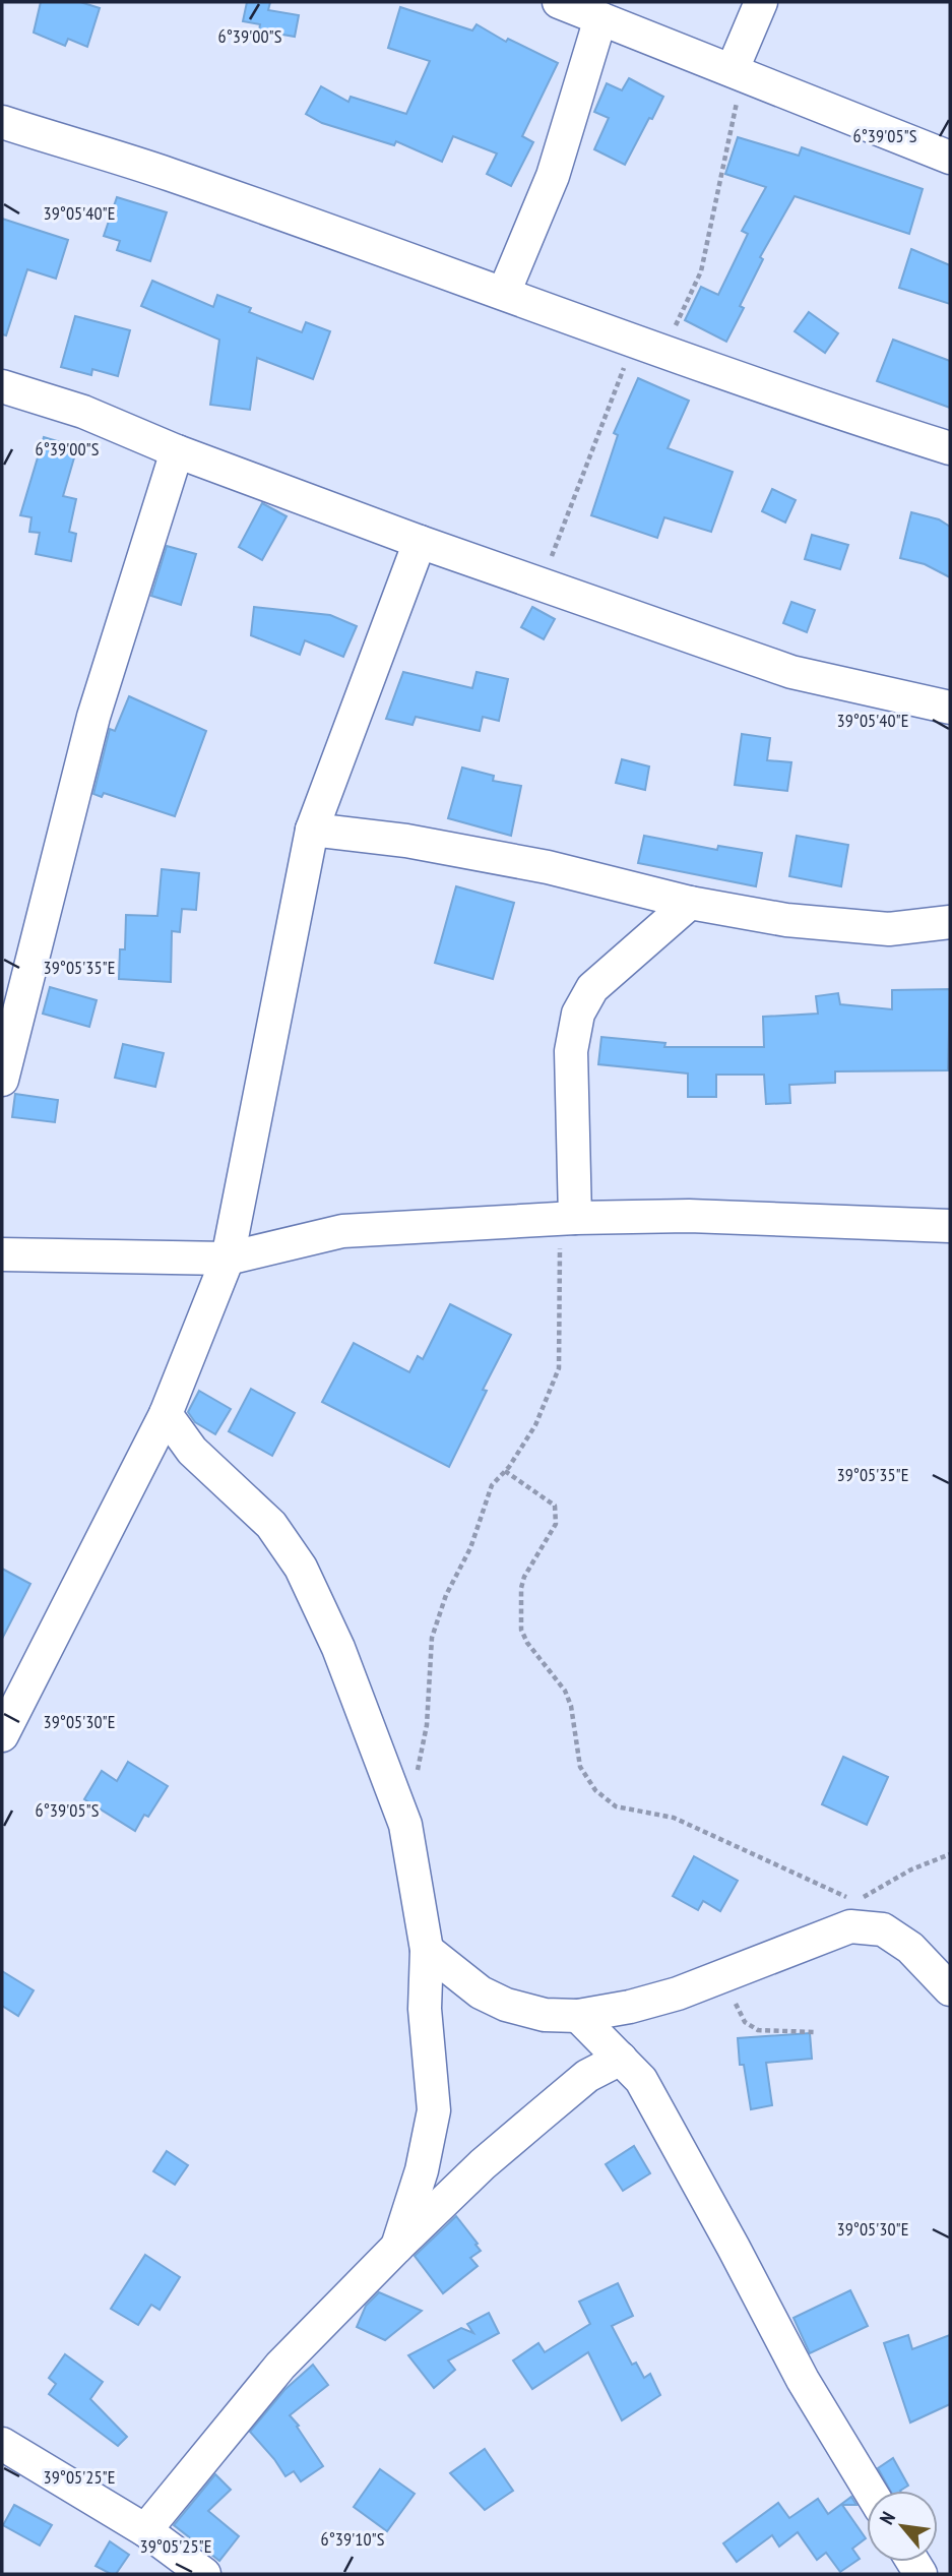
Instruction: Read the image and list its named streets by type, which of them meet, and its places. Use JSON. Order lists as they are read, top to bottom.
{
  "north": "top left",
  "coordinates": [
    "6°39'00\"S",
    "6°39'05\"S",
    "39°05'40\"E",
    "39°05'35\"E",
    "39°05'30\"E",
    "39°05'25\"E",
    "6°39'10\"S"
  ]
}
